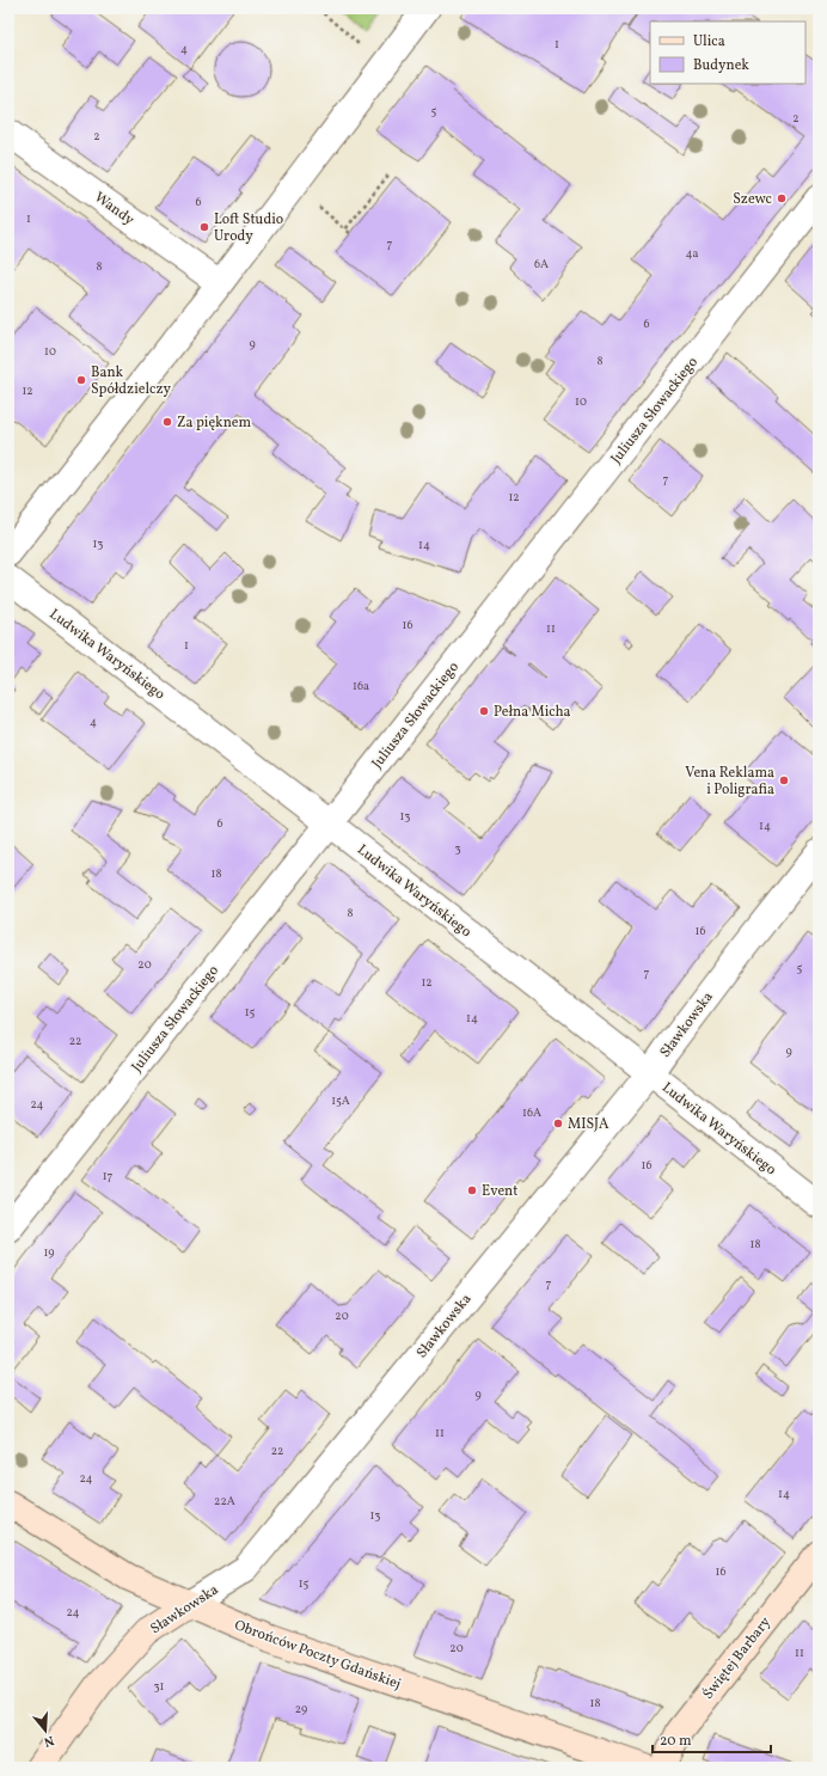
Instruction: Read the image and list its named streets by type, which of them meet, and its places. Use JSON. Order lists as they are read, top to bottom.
{
  "streets": {
    "street": [
      "Wandy",
      "Juliusza Słowackiego",
      "Ludwika Waryńskiego",
      "Sławkowska",
      "Obrońców Poczty Gdańskiej",
      "Świętej Barbary"
    ]
  },
  "crossings": [
    ["Juliusza Słowackiego", "Ludwika Waryńskiego"],
    ["Ludwika Waryńskiego", "Sławkowska"],
    ["Sławkowska", "Obrońców Poczty Gdańskiej"]
  ],
  "places": [
    "Szewc",
    "Loft Studio Urody",
    "Bank Spółdzielczy",
    "Za pięknem",
    "Pełna Micha",
    "Vena Reklama i Poligrafia",
    "MISJA",
    "Event"
  ],
  "house_numbers": [
    "1",
    "4",
    "5",
    "2",
    "2",
    "6",
    "1",
    "7",
    "4a",
    "6A",
    "8",
    "6",
    "9",
    "10",
    "8",
    "12",
    "10",
    "7",
    "12",
    "13",
    "14",
    "16",
    "11",
    "1",
    "16a",
    "4",
    "13",
    "6",
    "14",
    "3",
    "18",
    "8",
    "16",
    "20",
    "5",
    "7",
    "12",
    "15",
    "14",
    "22",
    "9",
    "15A",
    "24",
    "16A",
    "16",
    "17",
    "18",
    "19",
    "7",
    "20",
    "9",
    "11",
    "22",
    "24",
    "14",
    "22A",
    "13",
    "16",
    "15",
    "24",
    "20",
    "11",
    "31",
    "18",
    "29"
  ],
  "legend": ["Ulica", "Budynek"],
  "scale_bar": "20 m",
  "north": "bottom"
}
